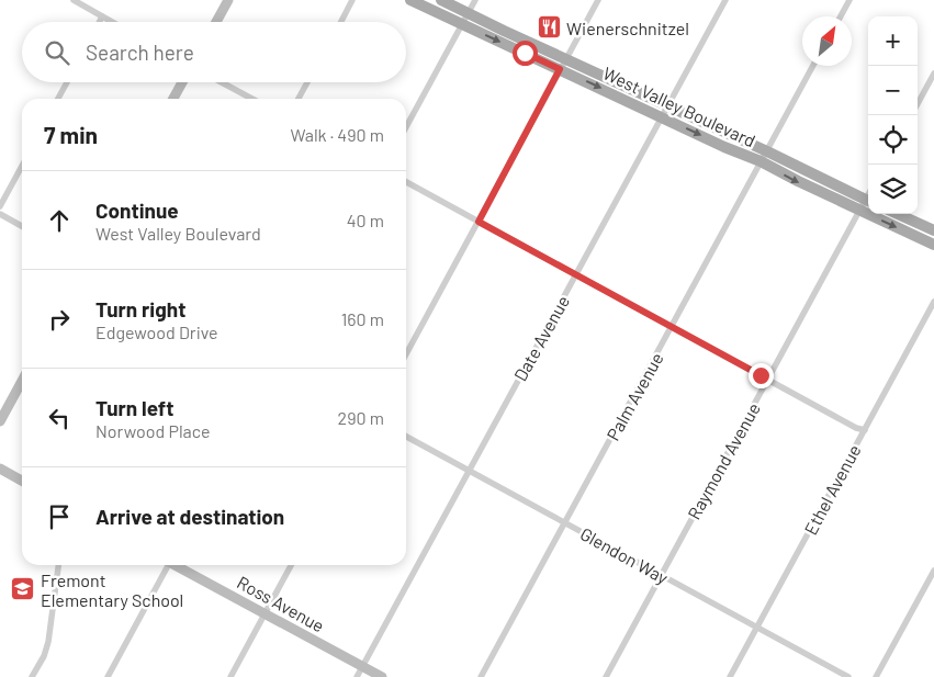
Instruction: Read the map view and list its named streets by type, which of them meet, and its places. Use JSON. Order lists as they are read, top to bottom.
{
  "streets": {
    "main road": ["West Valley Boulevard"],
    "street": [
      "Date Avenue",
      "Palm Avenue",
      "Raymond Avenue",
      "Ethel Avenue",
      "Glendon Way",
      "Ross Avenue"
    ]
  },
  "crossings": [
    ["West Valley Boulevard", "Date Avenue"],
    ["West Valley Boulevard", "Palm Avenue"],
    ["West Valley Boulevard", "Raymond Avenue"],
    ["Date Avenue", "Glendon Way"],
    ["Date Avenue", "Ross Avenue"],
    ["Palm Avenue", "Glendon Way"],
    ["Raymond Avenue", "Glendon Way"],
    ["Ethel Avenue", "Glendon Way"]
  ],
  "places": {
    "restaurant": ["Wienerschnitzel"],
    "school or university": ["Fremont Elementary School"]
  },
  "north": "top right",
  "page": {
    "map_buttons": ["+", "−"],
    "search": "Search here",
    "heading": ["7 min", "Walk · 490 m"],
    "list": [
      ["Continue", "West Valley Boulevard", "40 m"],
      ["Turn right", "Edgewood Drive", "160 m"],
      ["Turn left", "Norwood Place", "290 m"],
      "Arrive at destination"
    ]
  }
}
